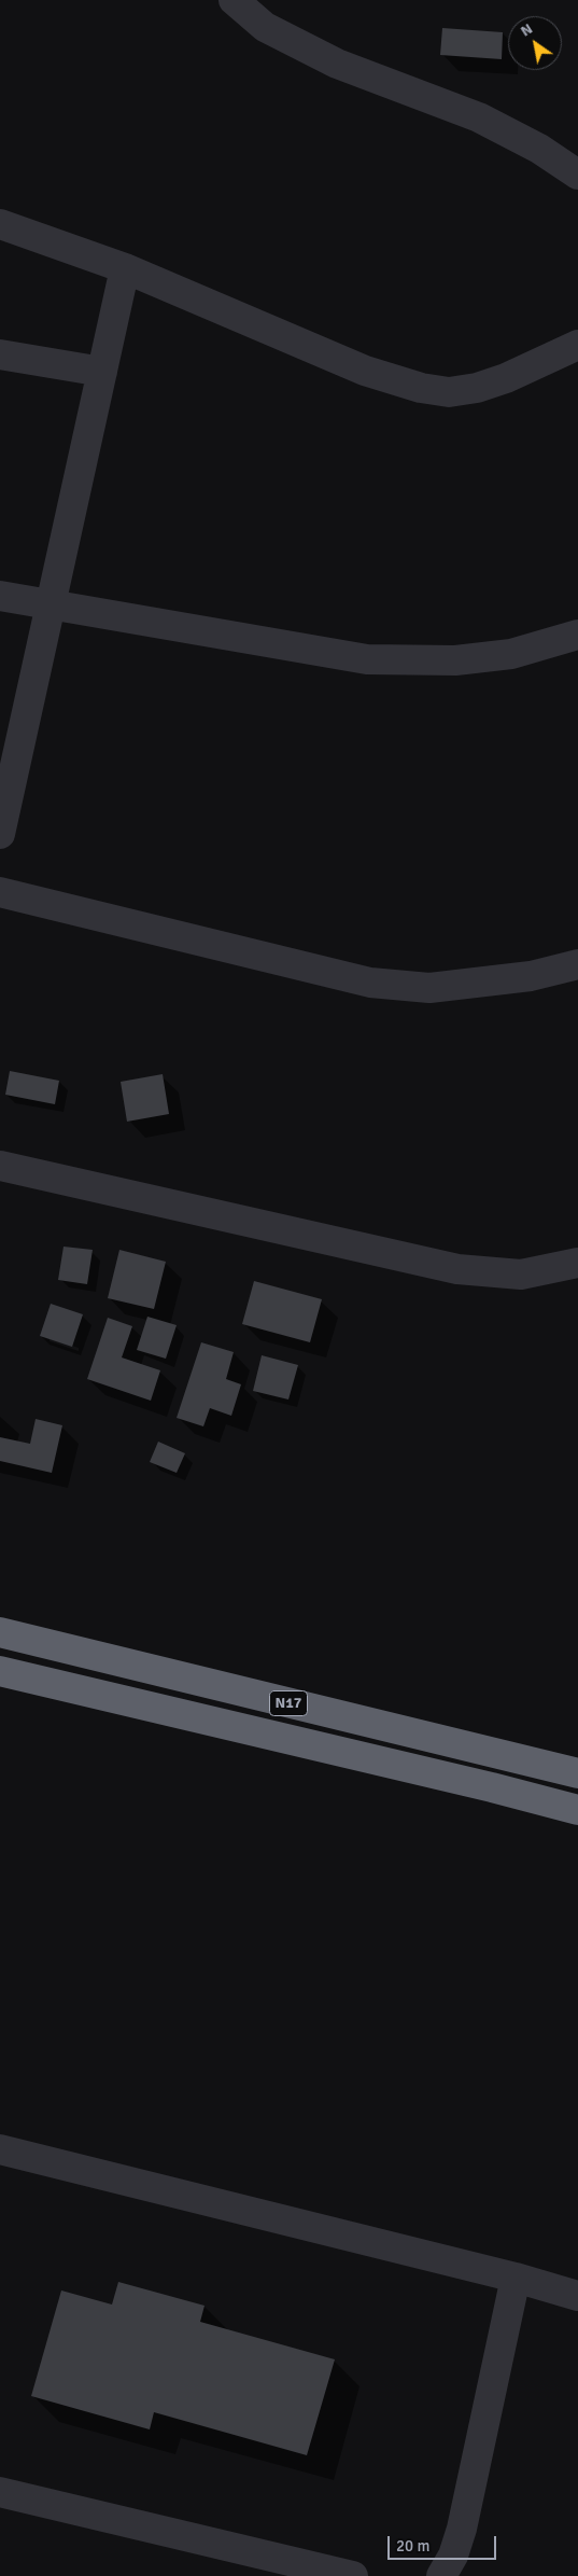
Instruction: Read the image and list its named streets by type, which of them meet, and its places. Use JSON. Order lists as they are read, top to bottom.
{
  "streets": {
    "highway": ["N17"]
  },
  "scale_bar": "20 m",
  "north": "top left"
}
